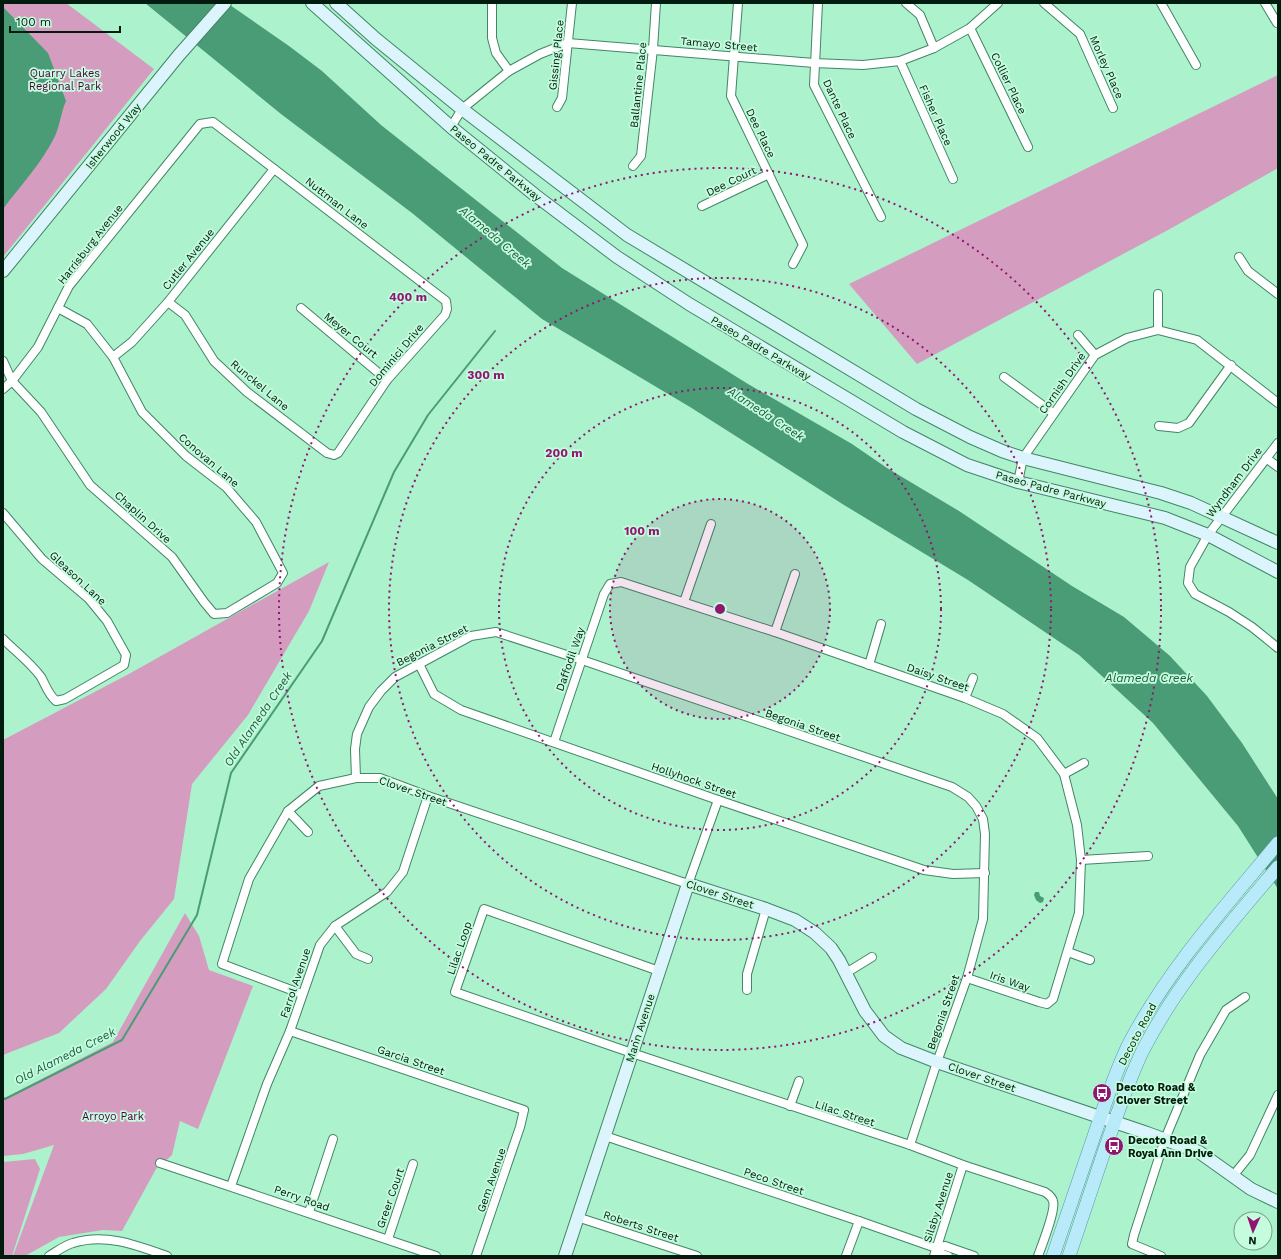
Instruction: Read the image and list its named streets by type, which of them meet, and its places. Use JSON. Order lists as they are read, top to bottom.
{
  "streets": {
    "main road": [
      "Isherwood Way",
      "Paseo Padre Parkway",
      "Clover Street",
      "Mann Avenue",
      "Decoto Road"
    ],
    "street": [
      "Tamayo Street",
      "Gissing Place",
      "Morley Place",
      "Collier Place",
      "Ballantine Place",
      "Dante Place",
      "Fisher Place",
      "Dee Place",
      "Dee Court",
      "Nuttman Lane",
      "Harrisburg Avenue",
      "Cutler Avenue",
      "Meyer Court",
      "Dominici Drive",
      "Cornish Drive",
      "Runckel Lane",
      "Conovan Lane",
      "Wyndham Drive",
      "Chaplin Drive",
      "Gleason Lane",
      "Begonia Street",
      "Daffodil Way",
      "Daisy Street",
      "Hollyhock Street",
      "Lilac Loop",
      "Iris Way",
      "Farrol Avenue",
      "Garcia Street",
      "Lilac Street",
      "Gem Avenue",
      "Peco Street",
      "Perry Road",
      "Greer Court",
      "Silsby Avenue",
      "Roberts Street"
    ]
  },
  "crossings": [
    ["Tamayo Street", "Gissing Place"],
    ["Tamayo Street", "Collier Place"],
    ["Tamayo Street", "Ballantine Place"],
    ["Tamayo Street", "Dante Place"],
    ["Tamayo Street", "Fisher Place"],
    ["Tamayo Street", "Dee Place"],
    ["Tamayo Street", "Paseo Padre Parkway"],
    ["Dee Place", "Dee Court"],
    ["Paseo Padre Parkway", "Cornish Drive"],
    ["Paseo Padre Parkway", "Wyndham Drive"],
    ["Nuttman Lane", "Harrisburg Avenue"],
    ["Nuttman Lane", "Cutler Avenue"],
    ["Nuttman Lane", "Dominici Drive"],
    ["Harrisburg Avenue", "Conovan Lane"],
    ["Harrisburg Avenue", "Chaplin Drive"],
    ["Cutler Avenue", "Runckel Lane"],
    ["Cutler Avenue", "Conovan Lane"],
    ["Meyer Court", "Dominici Drive"],
    ["Dominici Drive", "Runckel Lane"],
    ["Conovan Lane", "Chaplin Drive"],
    ["Begonia Street", "Daffodil Way"],
    ["Begonia Street", "Hollyhock Street"],
    ["Begonia Street", "Clover Street"],
    ["Begonia Street", "Iris Way"],
    ["Begonia Street", "Lilac Street"],
    ["Daffodil Way", "Daisy Street"],
    ["Daffodil Way", "Hollyhock Street"],
    ["Daisy Street", "Iris Way"],
    ["Hollyhock Street", "Mann Avenue"],
    ["Clover Street", "Farrol Avenue"],
    ["Clover Street", "Mann Avenue"],
    ["Clover Street", "Decoto Road"],
    ["Lilac Loop", "Mann Avenue"],
    ["Lilac Loop", "Lilac Street"],
    ["Farrol Avenue", "Garcia Street"],
    ["Farrol Avenue", "Perry Road"],
    ["Mann Avenue", "Lilac Street"],
    ["Mann Avenue", "Peco Street"],
    ["Mann Avenue", "Roberts Street"],
    ["Garcia Street", "Gem Avenue"],
    ["Lilac Street", "Silsby Avenue"],
    ["Peco Street", "Silsby Avenue"],
    ["Perry Road", "Greer Court"]
  ],
  "water": ["Alameda Creek", "Old Alameda Creek"],
  "parks": ["Quarry Lakes Regional Park", "Arroyo Park"],
  "places": {
    "bus stop": ["Decoto Road & Clover Street", "Decoto Road & Royal Ann Drive"]
  },
  "scale_bar": "100 m",
  "north": "bottom",
  "rings": [
    "400 m",
    "300 m",
    "200 m",
    "100 m"
  ]
}
